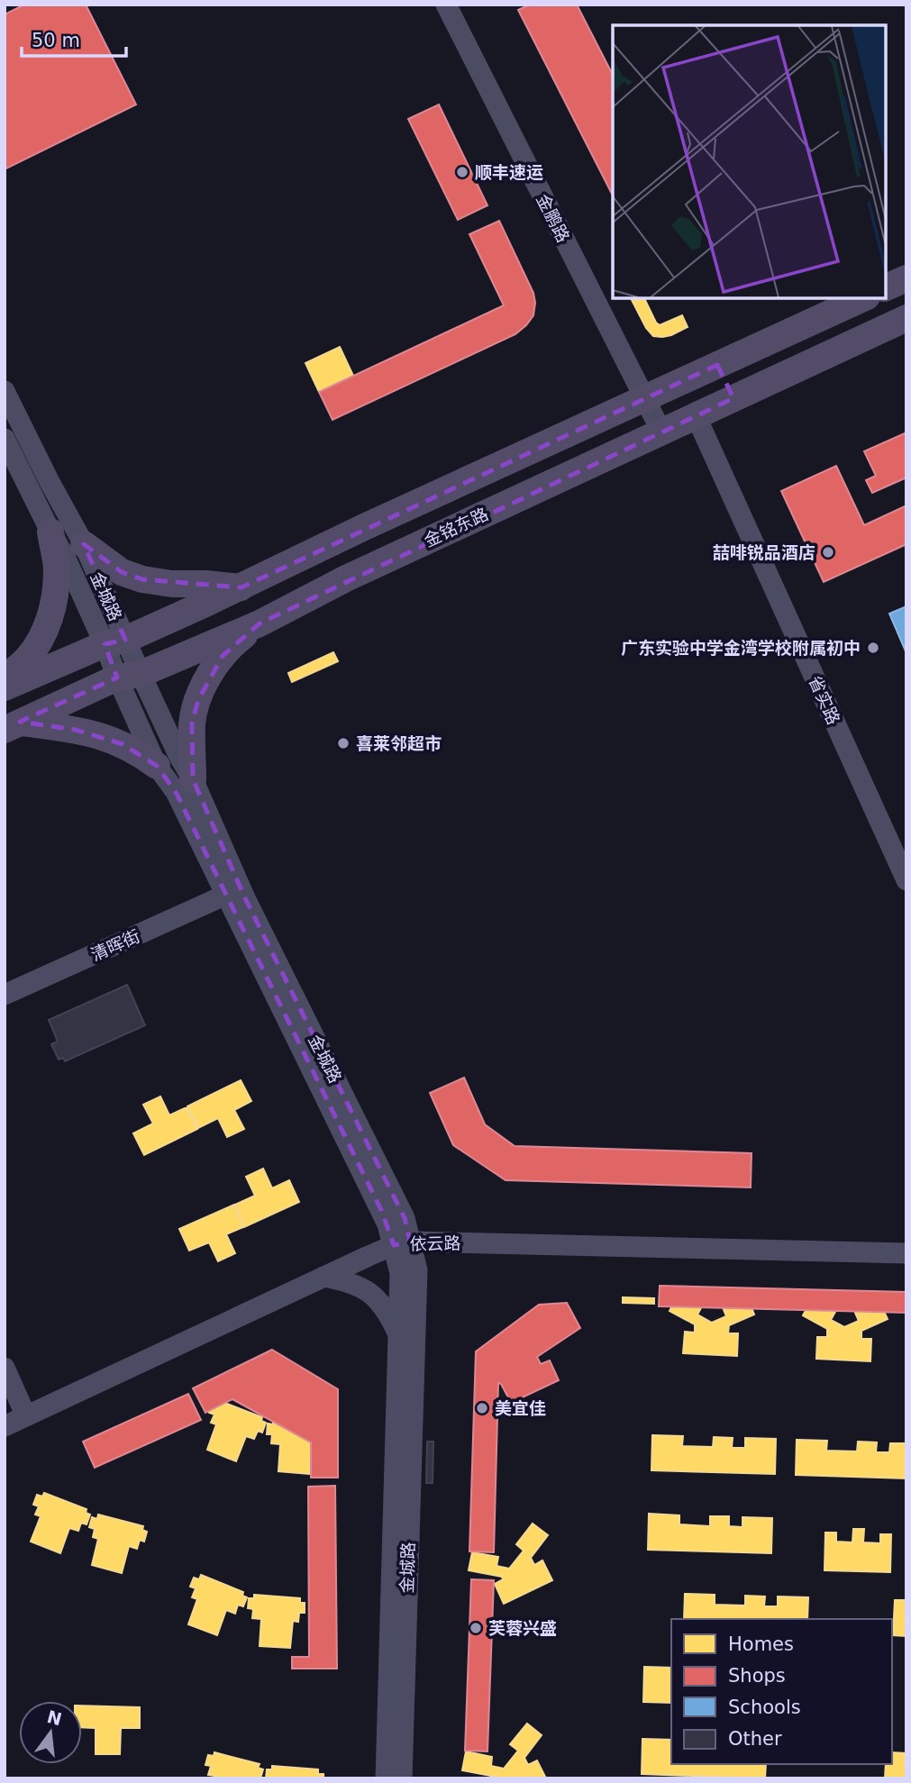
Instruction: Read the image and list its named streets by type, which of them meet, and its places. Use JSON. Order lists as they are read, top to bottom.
{
  "streets": {
    "main road": ["金铭东路"],
    "street": [
      "金鹏路",
      "金城路",
      "省实路",
      "清晖街",
      "依云路"
    ]
  },
  "crossings": [
    ["金鹏路", "金铭东路"],
    ["金铭东路", "金城路"],
    ["金铭东路", "省实路"],
    ["金城路", "清晖街"],
    ["金城路", "依云路"]
  ],
  "places": [
    "顺丰速运",
    "喆啡锐品酒店",
    "广东实验中学金湾学校附属初中",
    "喜莱邻超市",
    "美宜佳",
    "芙蓉兴盛"
  ],
  "legend": [
    "Homes",
    "Shops",
    "Schools",
    "Other"
  ],
  "scale_bar": "50 m",
  "north": "top"
}
